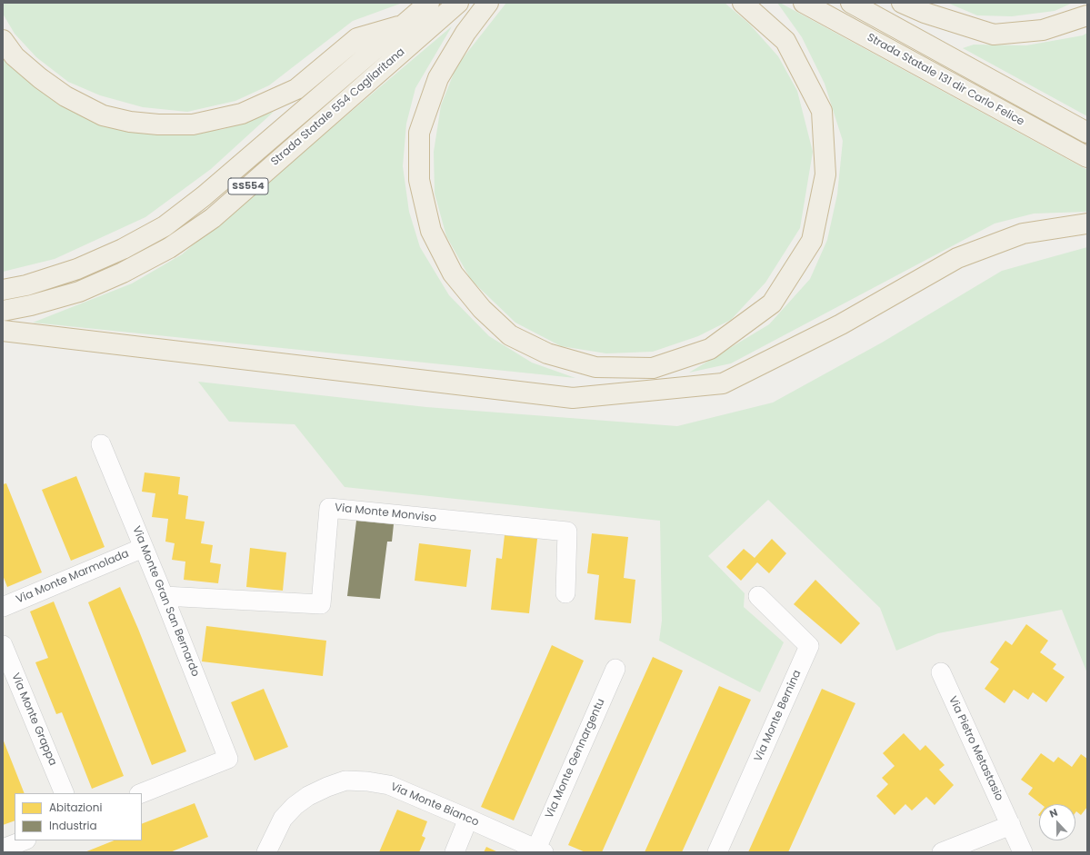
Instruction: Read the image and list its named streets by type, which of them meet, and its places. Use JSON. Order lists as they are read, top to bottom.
{
  "streets": {
    "highway": ["Strada Statale 131 dir Carlo Felice", "Strada Statale 554 Cagliaritana", "SS554"],
    "street": [
      "Via Monte Monviso",
      "Via Monte Marmolada",
      "Via Monte Gran San Bernardo",
      "Via Monte Bernina",
      "Via Monte Grappa",
      "Via Pietro Metastasio",
      "Via Monte Gennargentu",
      "Via Monte Bianco"
    ]
  },
  "crossings": [
    ["Strada Statale 554 Cagliaritana", "SS554"],
    ["Via Monte Monviso", "Via Monte Gran San Bernardo"],
    ["Via Monte Marmolada", "Via Monte Gran San Bernardo"],
    ["Via Monte Gennargentu", "Via Monte Bianco"]
  ],
  "legend": ["Abitazioni", "Industria"],
  "north": "top"
}
